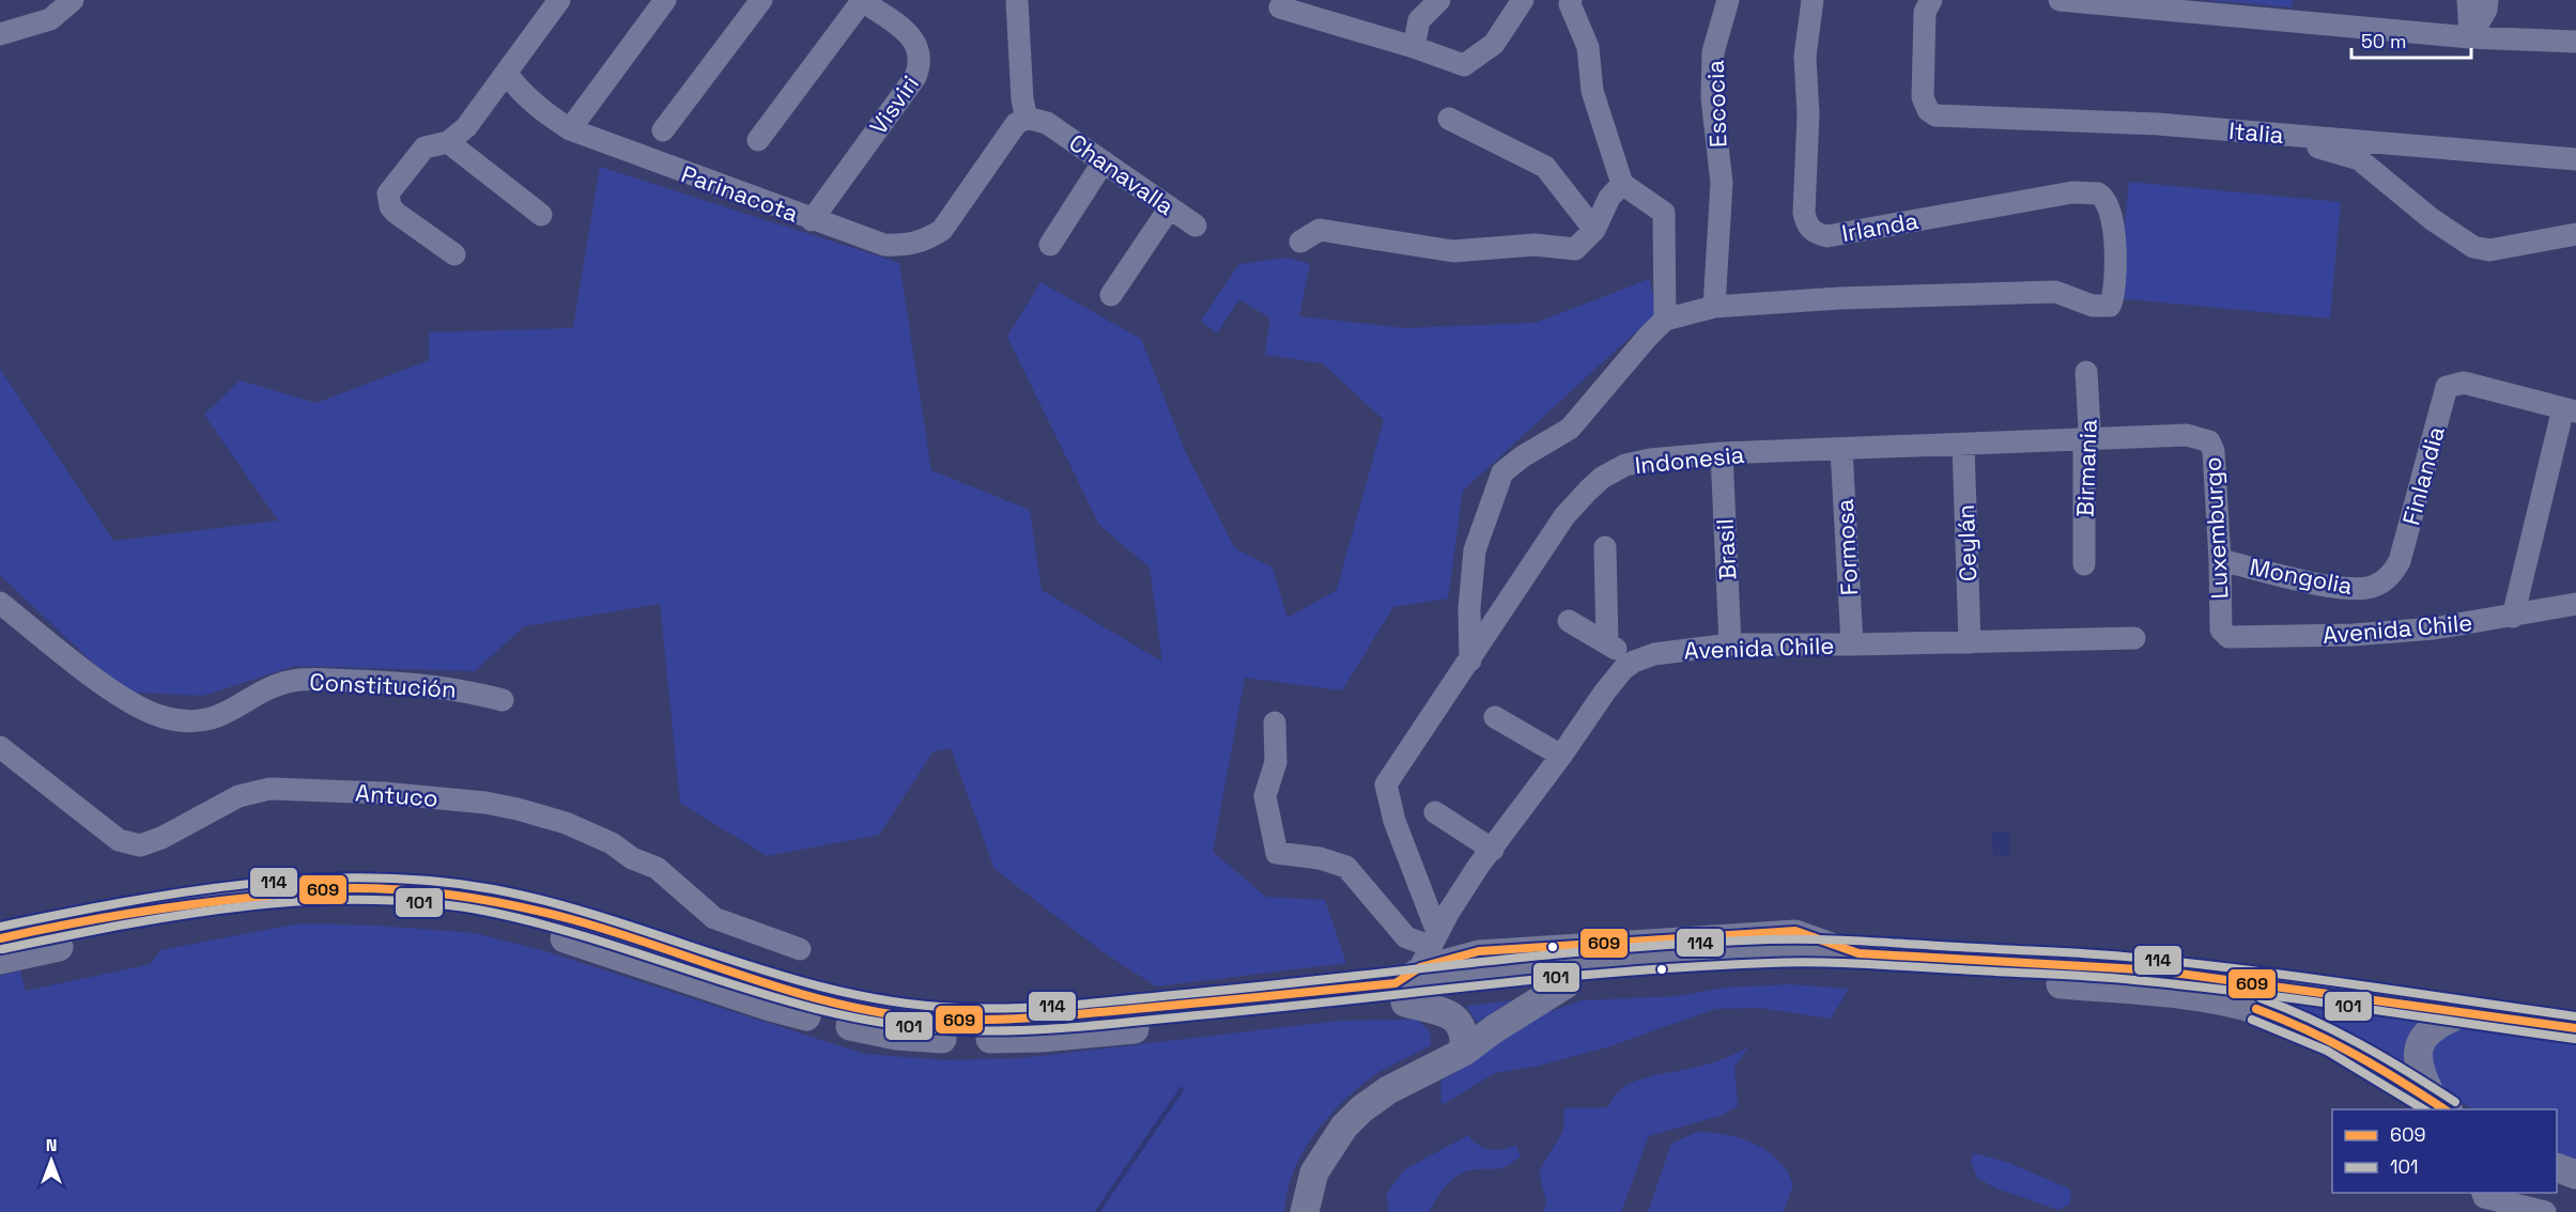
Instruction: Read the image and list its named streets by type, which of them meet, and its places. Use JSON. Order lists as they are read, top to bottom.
{
  "streets": {
    "street": [
      "Escocia",
      "Visviri",
      "Italia",
      "Chanavalla",
      "Parinacota",
      "Irlanda",
      "Indonesia",
      "Birmania",
      "Finlandia",
      "Luxemburgo",
      "Ceylán",
      "Formosa",
      "Brasil",
      "Mongolia",
      "Avenida Chile",
      "Constitución",
      "Antuco"
    ]
  },
  "crossings": [
    ["Escocia", "Irlanda"],
    ["Visviri", "Parinacota"],
    ["Chanavalla", "Parinacota"],
    ["Indonesia", "Birmania"],
    ["Indonesia", "Luxemburgo"],
    ["Indonesia", "Ceylán"],
    ["Indonesia", "Formosa"],
    ["Indonesia", "Brasil"],
    ["Indonesia", "Avenida Chile"],
    ["Finlandia", "Mongolia"],
    ["Luxemburgo", "Mongolia"],
    ["Luxemburgo", "Avenida Chile"],
    ["Ceylán", "Avenida Chile"],
    ["Formosa", "Avenida Chile"],
    ["Brasil", "Avenida Chile"]
  ],
  "lines": ["transit line 114", "transit line 609", "transit line 101"],
  "legend": ["609", "101"],
  "scale_bar": "50 m",
  "north": "top"
}
